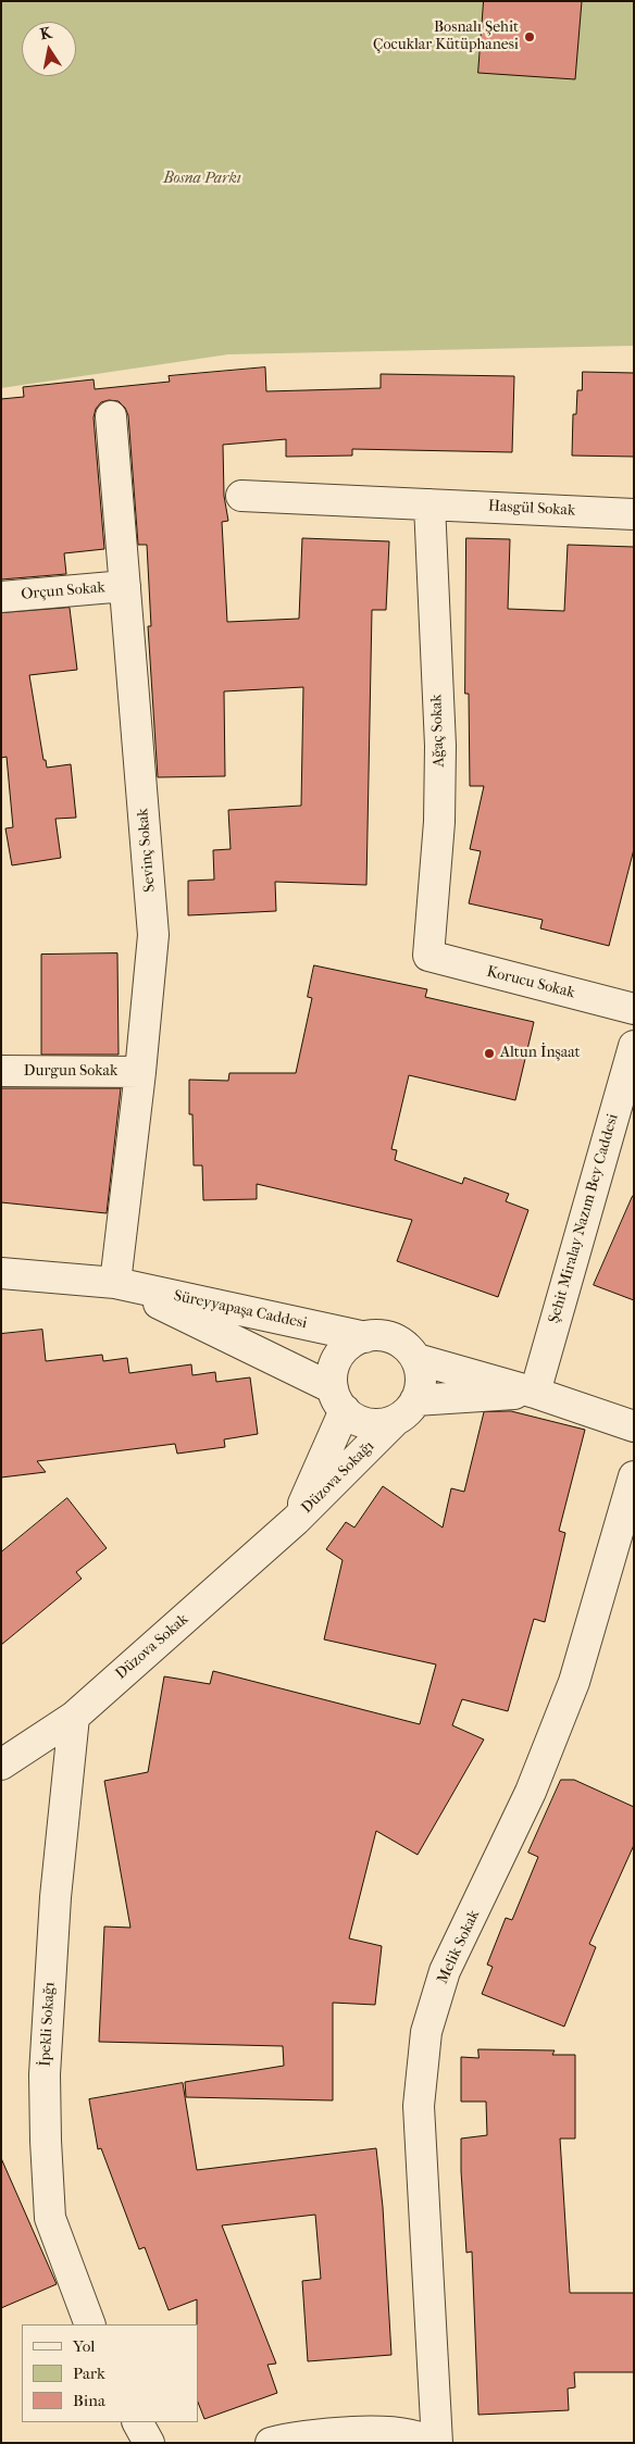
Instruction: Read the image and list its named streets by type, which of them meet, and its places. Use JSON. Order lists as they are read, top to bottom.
{
  "streets": {
    "street": [
      "Hasgül Sokak",
      "Orçun Sokak",
      "Ağaç Sokak",
      "Sevinç Sokak",
      "Korucu Sokak",
      "Durgun Sokak",
      "Şehit Miralay Nazım Bey Caddesi",
      "Süreyyapaşa Caddesi",
      "Düzova Sokağı",
      "Düzova Sokak",
      "Melik Sokak",
      "İpekli Sokağı"
    ]
  },
  "crossings": [
    ["Hasgül Sokak", "Ağaç Sokak"],
    ["Orçun Sokak", "Sevinç Sokak"],
    ["Ağaç Sokak", "Korucu Sokak"],
    ["Sevinç Sokak", "Durgun Sokak"],
    ["Sevinç Sokak", "Süreyyapaşa Caddesi"],
    ["Şehit Miralay Nazım Bey Caddesi", "Süreyyapaşa Caddesi"],
    ["Süreyyapaşa Caddesi", "Düzova Sokağı"],
    ["Düzova Sokağı", "Düzova Sokak"],
    ["Düzova Sokak", "İpekli Sokağı"]
  ],
  "parks": ["Bosna Parkı"],
  "places": ["Bosnalı Şehit Çocuklar Kütüphanesi", "Altun İnşaat"],
  "legend": ["Yol", "Park", "Bina"],
  "north": "top"
}
